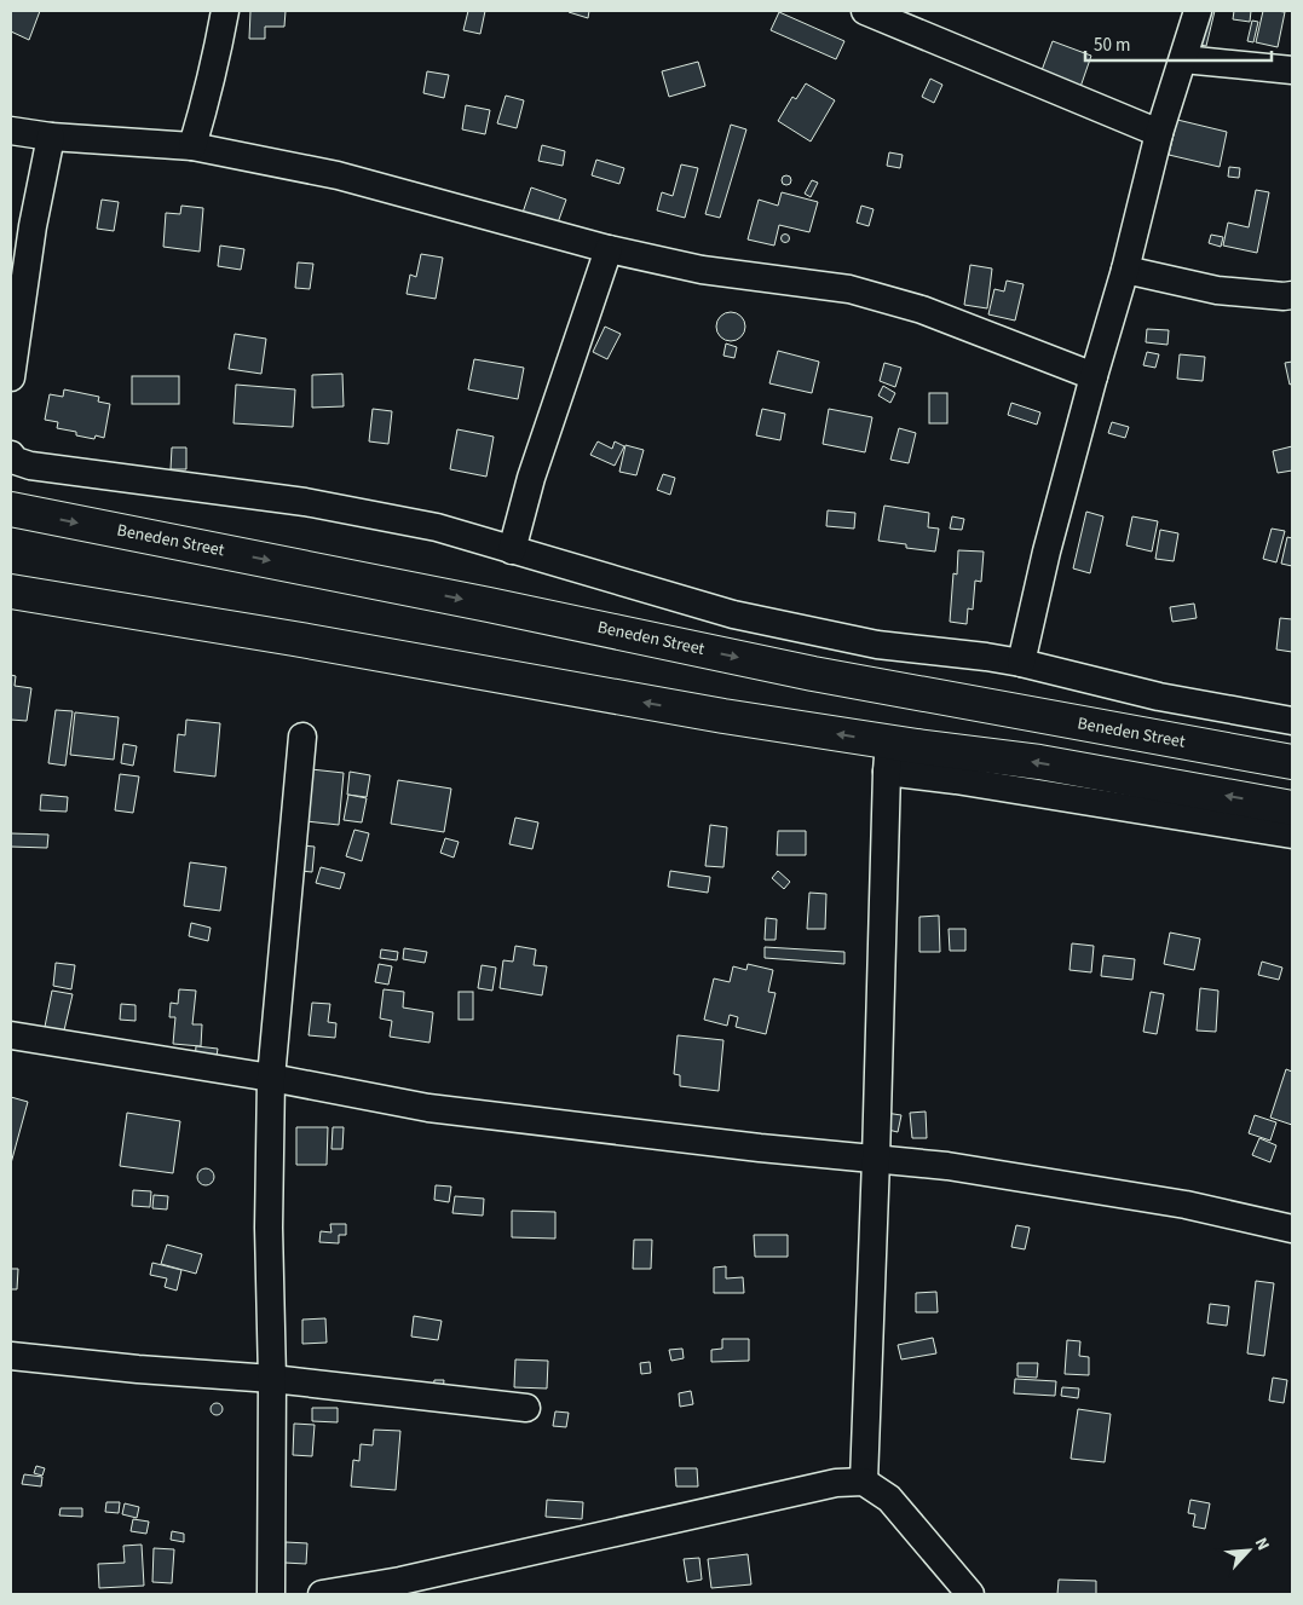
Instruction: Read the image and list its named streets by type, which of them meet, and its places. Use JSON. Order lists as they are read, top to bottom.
{
  "streets": {
    "main road": ["Beneden Street"]
  },
  "scale_bar": "50 m",
  "north": "top right"
}
